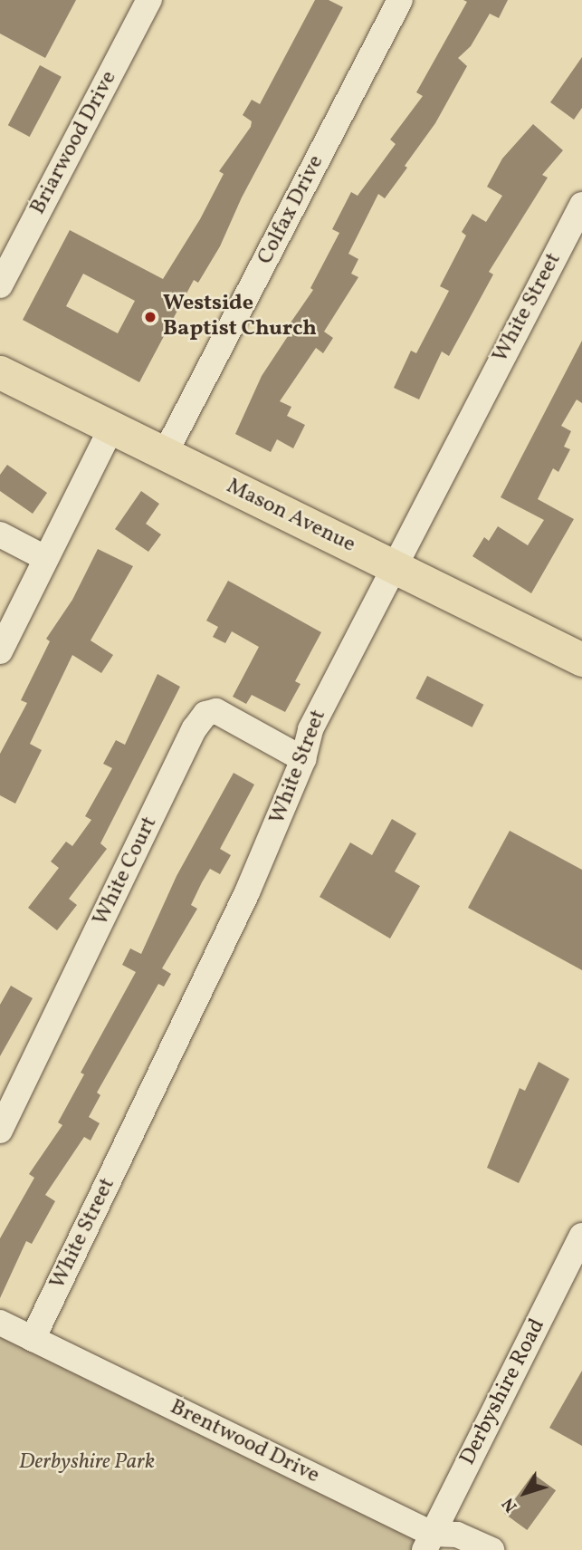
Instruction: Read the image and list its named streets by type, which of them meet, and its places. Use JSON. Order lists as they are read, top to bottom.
{
  "streets": {
    "main road": ["Mason Avenue"],
    "street": [
      "Briarwood Drive",
      "Colfax Drive",
      "White Street",
      "White Court",
      "Derbyshire Road",
      "Brentwood Drive"
    ]
  },
  "crossings": [
    ["Colfax Drive", "Mason Avenue"],
    ["White Street", "Mason Avenue"],
    ["White Street", "White Court"],
    ["White Street", "Brentwood Drive"],
    ["Derbyshire Road", "Brentwood Drive"]
  ],
  "parks": ["Derbyshire Park"],
  "places": ["Westside Baptist Church"],
  "north": "bottom left"
}
